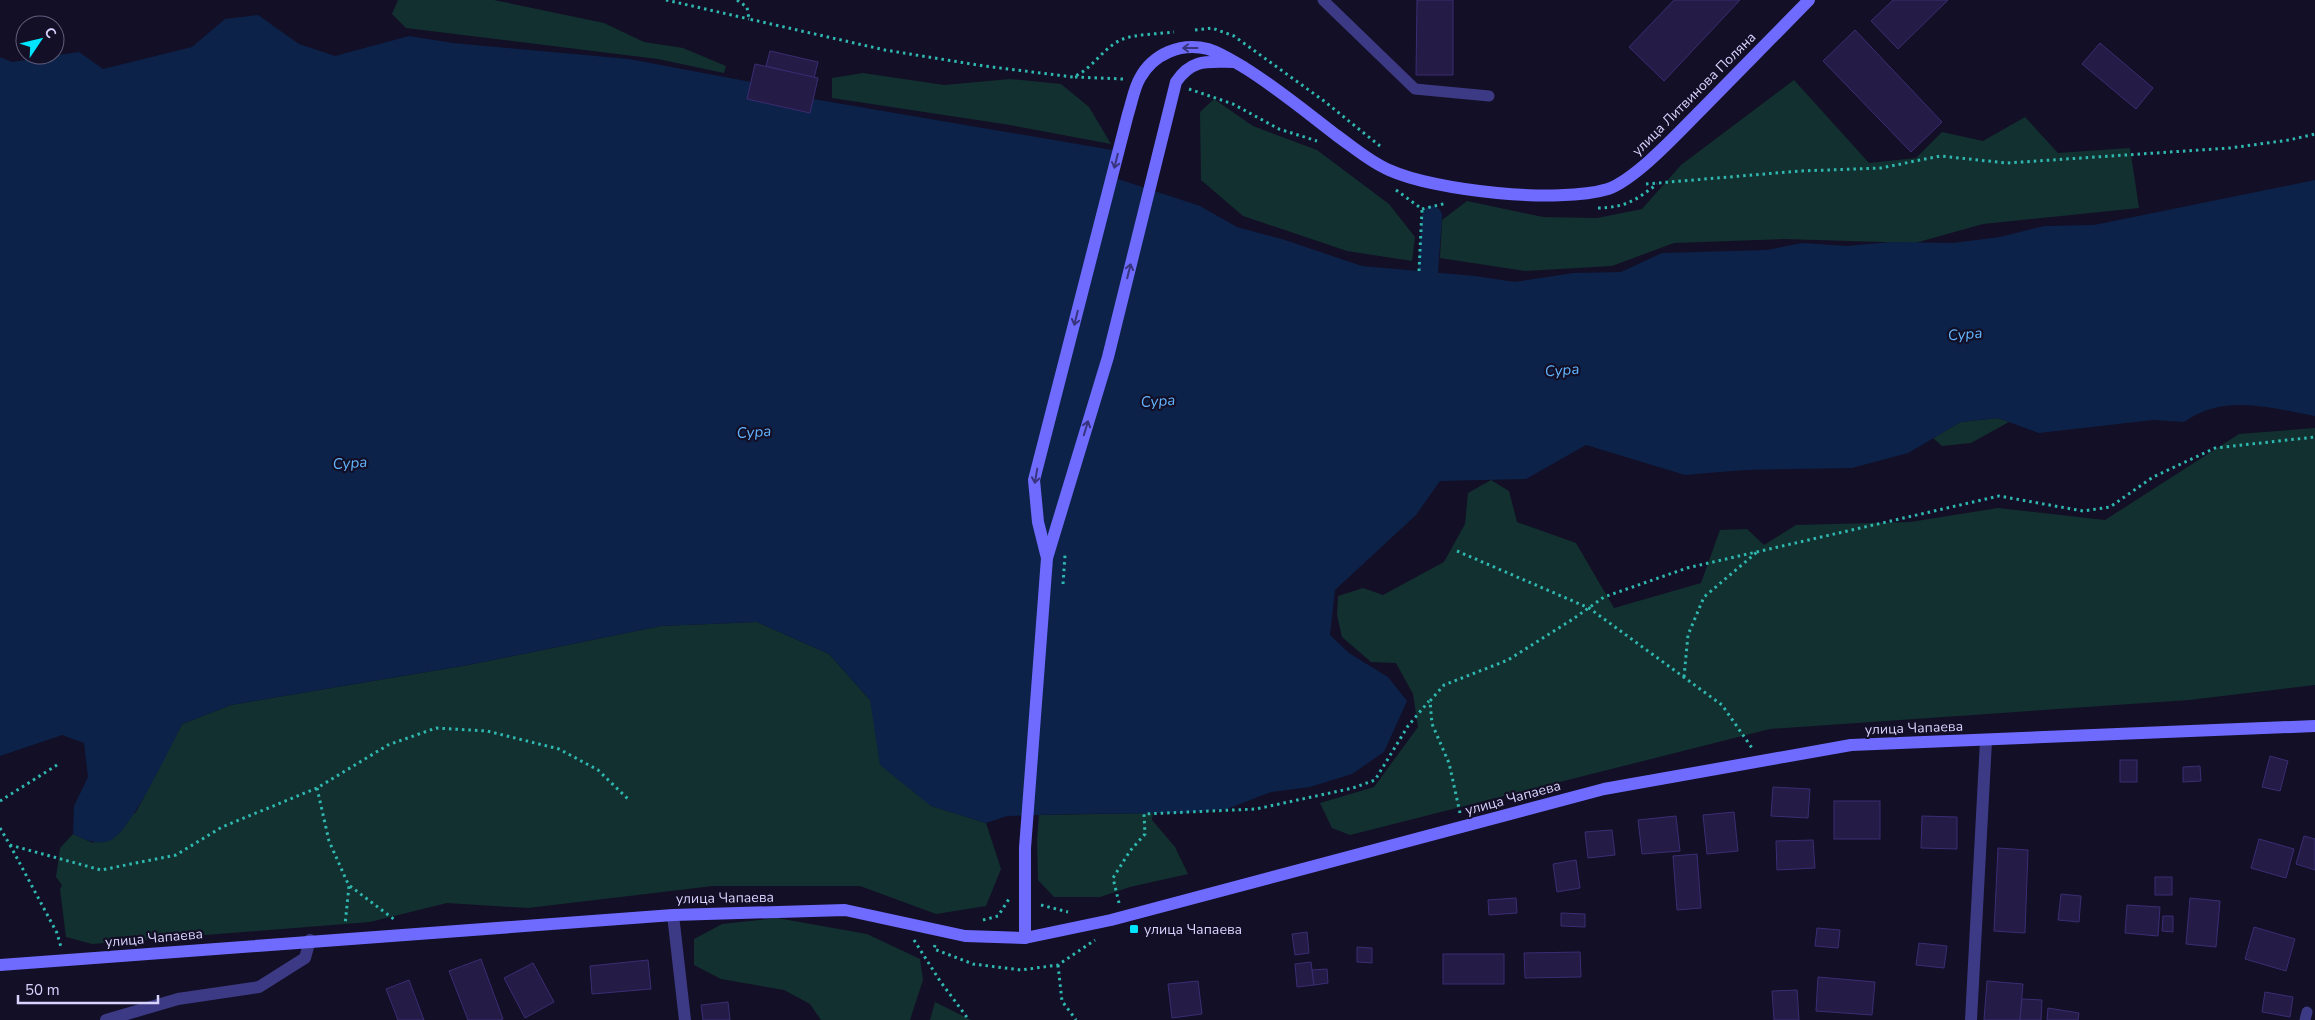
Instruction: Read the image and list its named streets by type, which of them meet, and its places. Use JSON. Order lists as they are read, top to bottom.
{
  "streets": {
    "main road": ["улица Литвинова Поляна", "улица Чапаева"]
  },
  "water": ["Сура"],
  "places": {
    "transit": ["улица Чапаева"]
  },
  "scale_bar": "50 m",
  "north": "top right"
}
